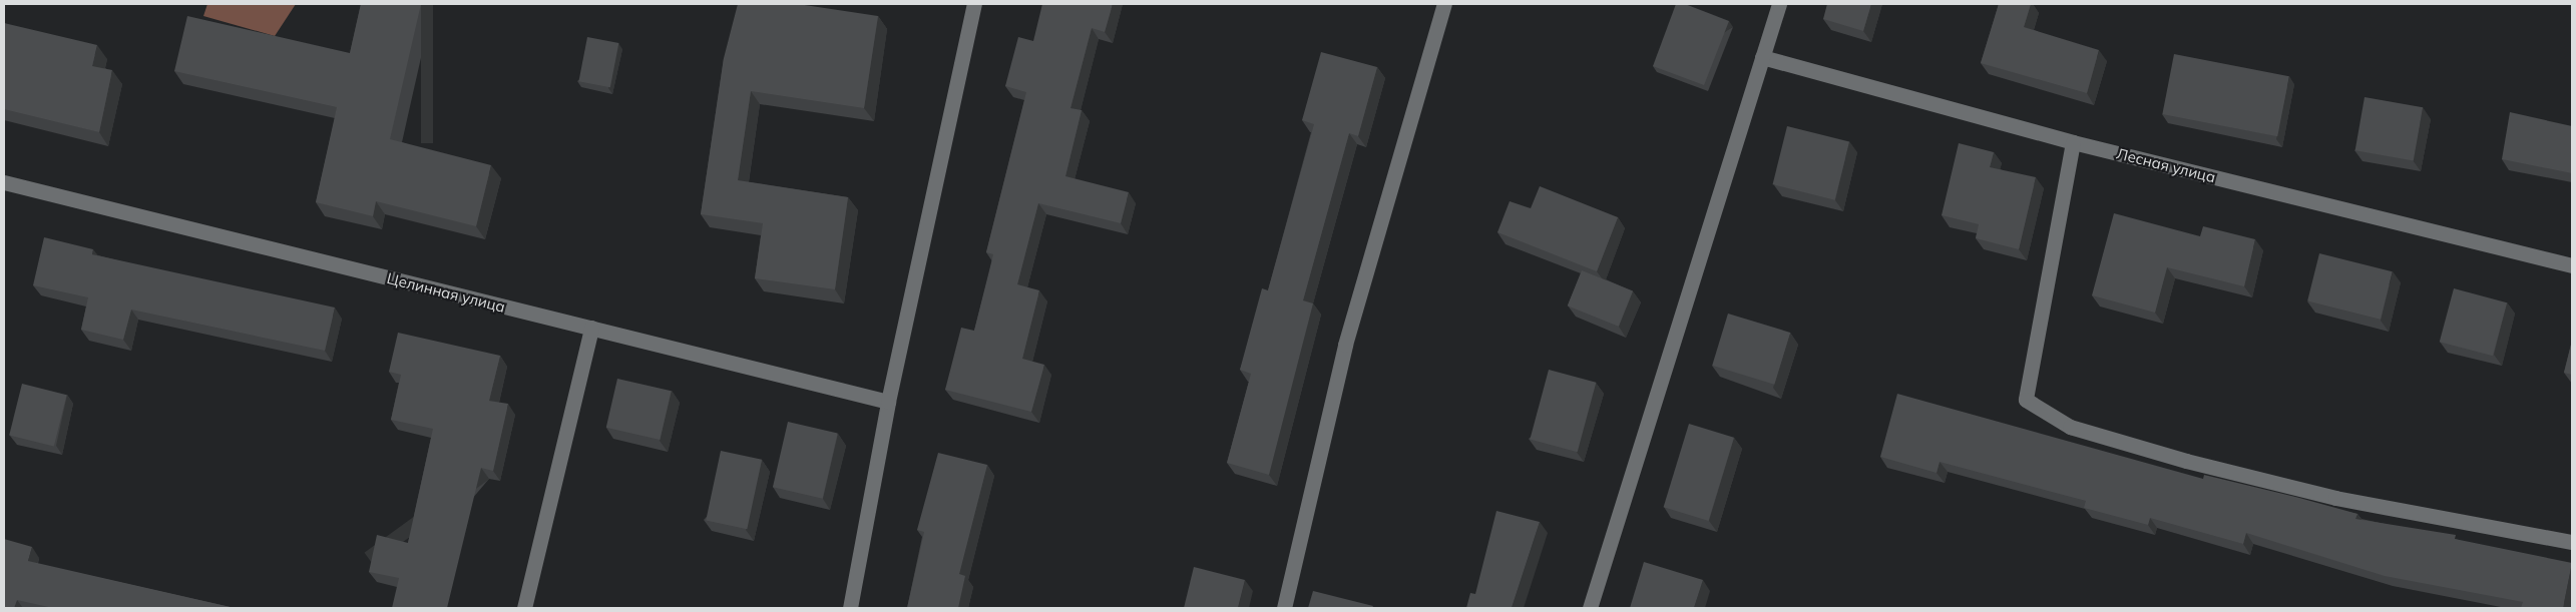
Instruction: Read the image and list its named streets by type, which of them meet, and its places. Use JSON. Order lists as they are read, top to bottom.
{
  "streets": {
    "street": ["Лесная улица", "Целинная улица"]
  }
}
